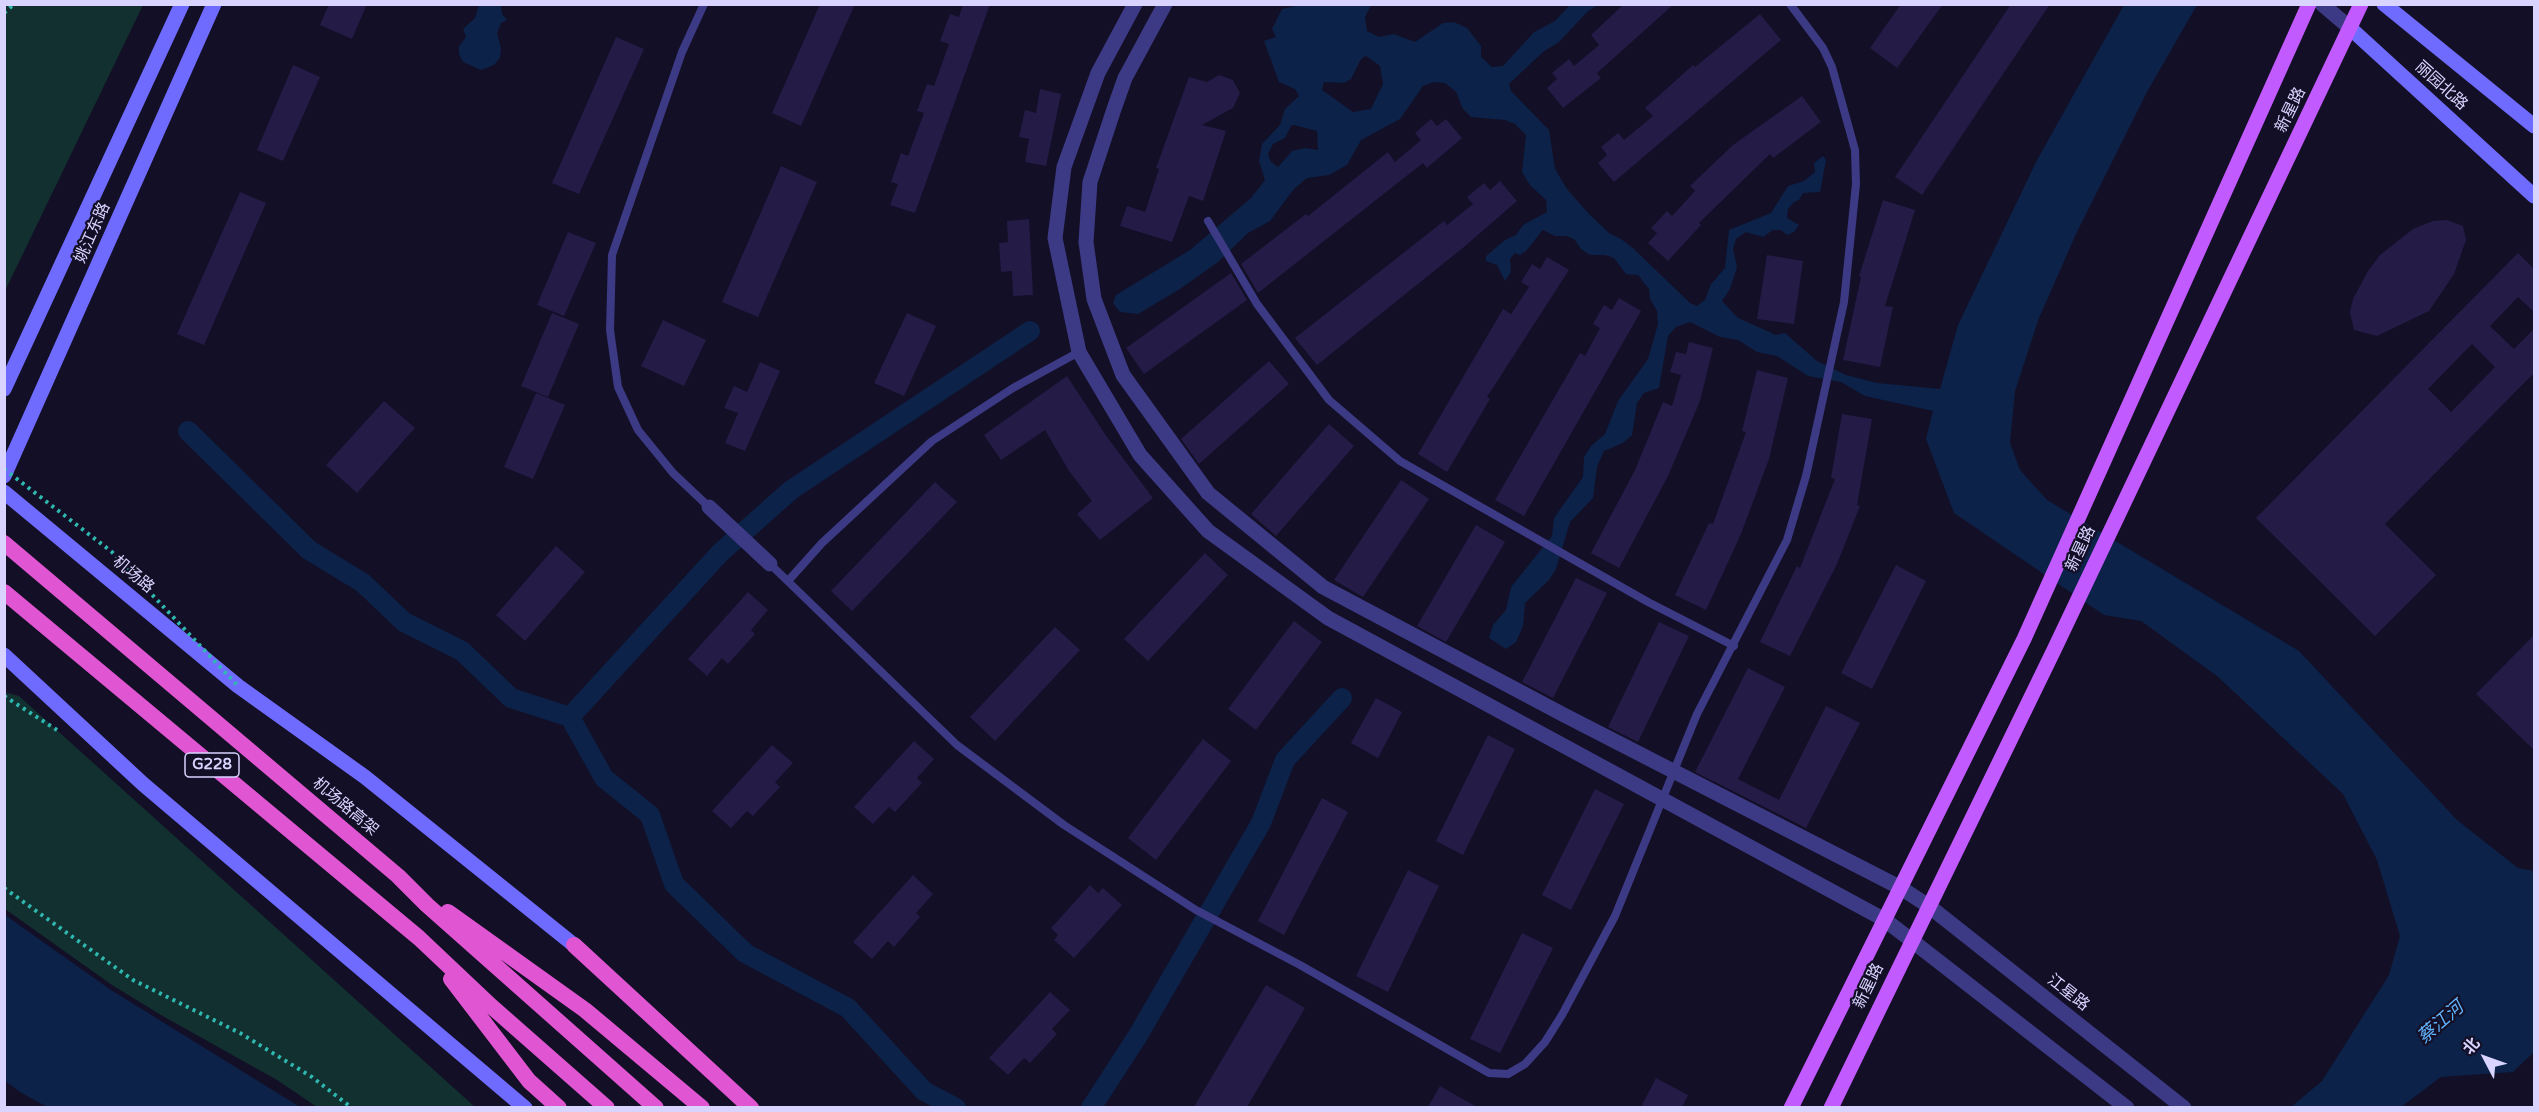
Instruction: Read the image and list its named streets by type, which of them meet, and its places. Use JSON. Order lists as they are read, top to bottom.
{
  "streets": {
    "highway": ["G228", "机场路高架"],
    "main road": [
      "丽园北路",
      "新星路",
      "姚江东路",
      "机场路"
    ],
    "street": ["江星路"]
  },
  "crossings": [
    ["丽园北路", "新星路"],
    ["新星路", "江星路"]
  ],
  "water": ["蔡江河"],
  "north": "top left"
}
